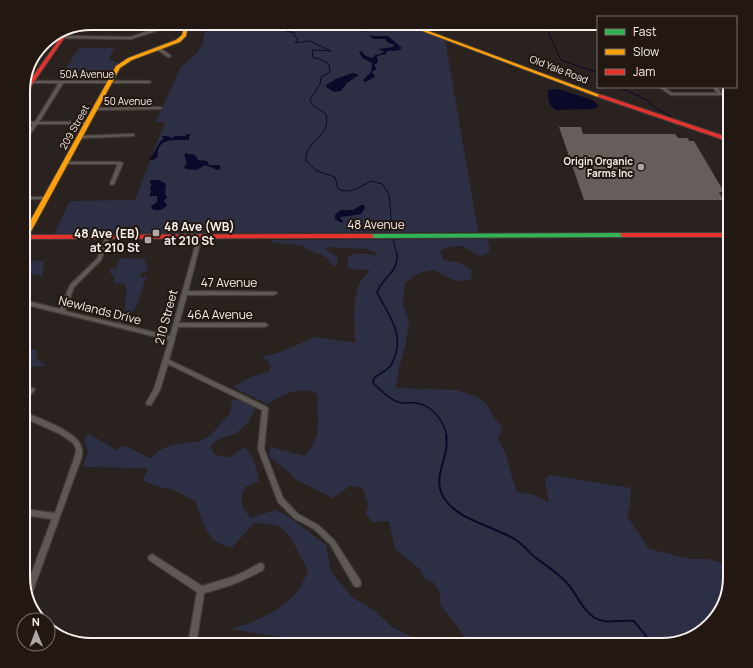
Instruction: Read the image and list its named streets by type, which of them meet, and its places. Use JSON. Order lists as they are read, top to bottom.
{
  "streets": {
    "street": [
      "Old Yale Road",
      "50A Avenue",
      "50 Avenue",
      "209 Street",
      "48 Avenue",
      "47 Avenue",
      "Newlands Drive",
      "46A Avenue",
      "210 Street"
    ]
  },
  "crossings": [
    ["50A Avenue", "209 Street"],
    ["50 Avenue", "209 Street"],
    ["48 Avenue", "210 Street"],
    ["47 Avenue", "210 Street"],
    ["Newlands Drive", "210 Street"],
    ["46A Avenue", "210 Street"]
  ],
  "places": {
    "other": ["Origin Organic Farms Inc"],
    "transit": ["48 Ave (WB) at 210 St", "48 Ave (EB) at 210 St"]
  },
  "legend": ["Fast", "Slow", "Jam"],
  "north": "top"
}
